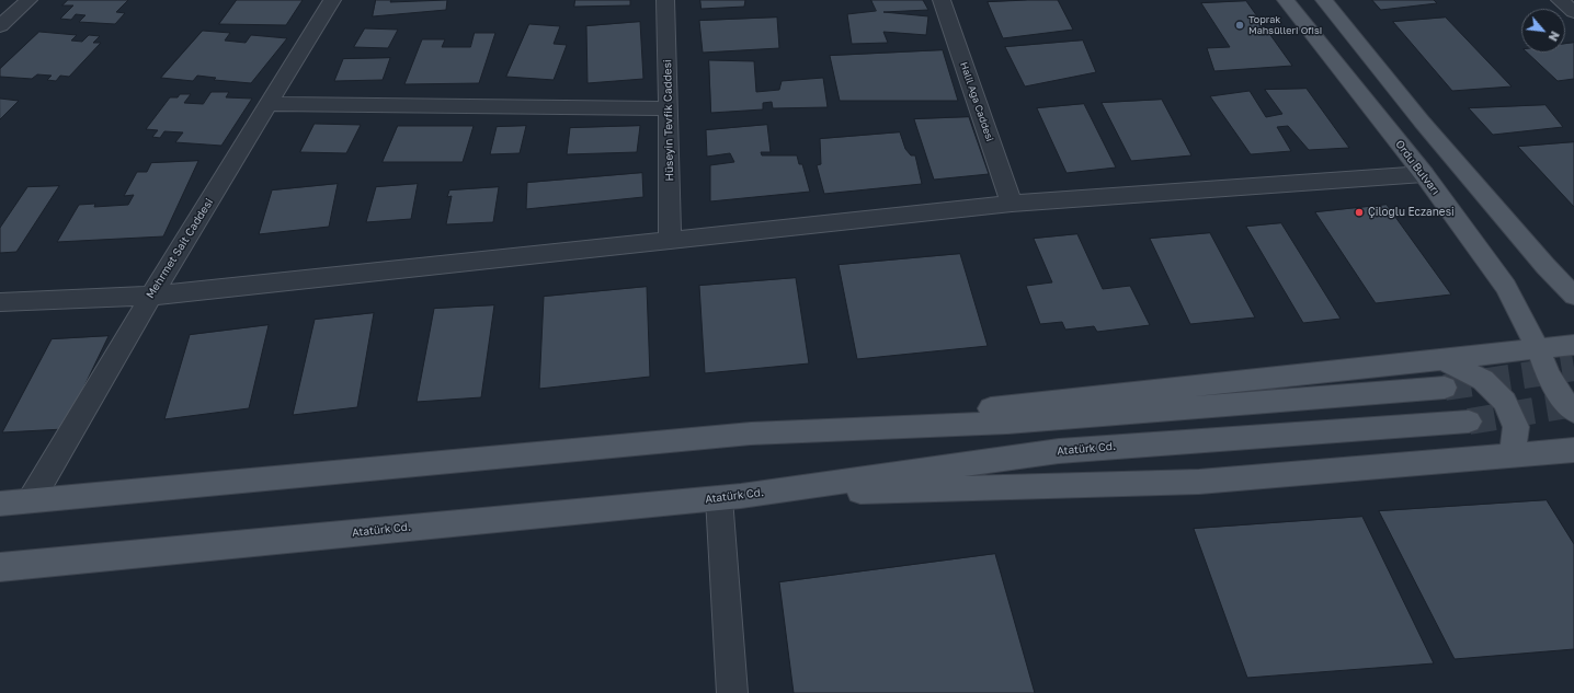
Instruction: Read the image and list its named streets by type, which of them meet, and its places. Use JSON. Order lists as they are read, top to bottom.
{
  "streets": {
    "main road": ["Ordu Bulvarı", "Atatürk Cd."],
    "street": ["Halil Aga Caddesi", "Hüseyin Tevfik Caddesi", "Mehrmet Sait Caddesi"]
  },
  "places": ["Toprak Mahsülleri Ofisi", "Çiloğlu Eczanesi"],
  "north": "bottom right"
}
